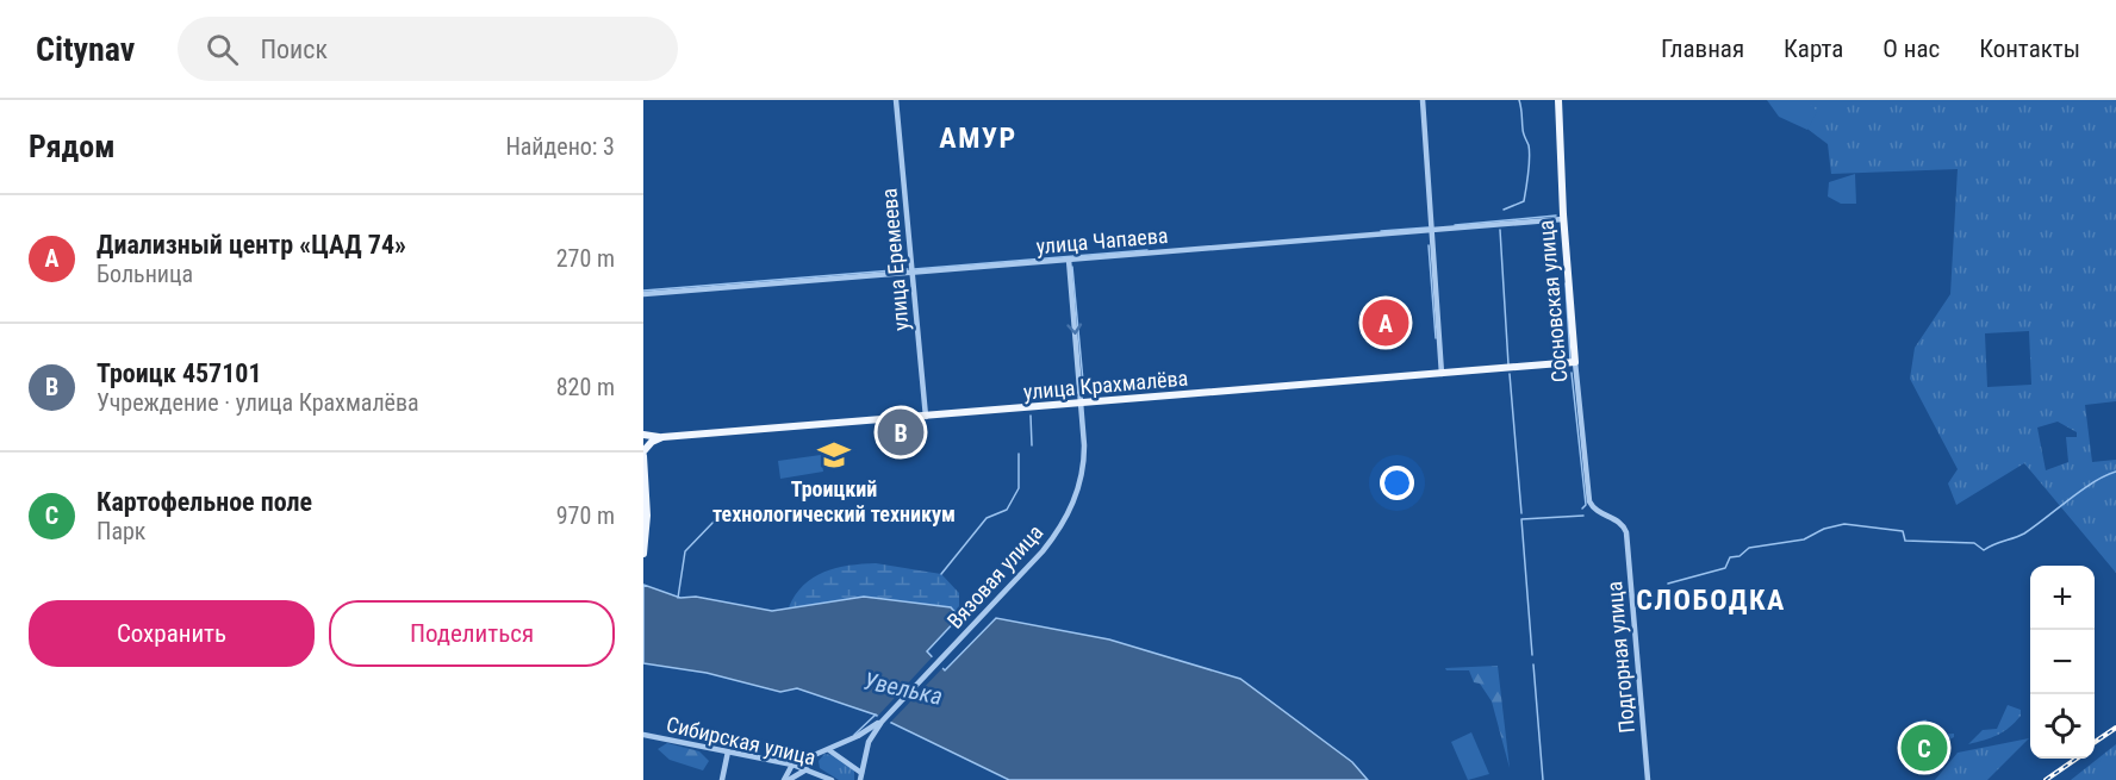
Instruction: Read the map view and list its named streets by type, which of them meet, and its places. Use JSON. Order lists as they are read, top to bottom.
{
  "streets": {
    "main road": ["Сосновская улица", "улица Крахмалёва"],
    "street": [
      "улица Чапаева",
      "улица Еремеева",
      "Вязовая улица",
      "Подгорная улица",
      "Сибирская улица"
    ]
  },
  "crossings": [
    ["улица Чапаева", "улица Еремеева"],
    ["улица Чапаева", "Сосновская улица"],
    ["улица Чапаева", "Вязовая улица"],
    ["улица Еремеева", "улица Крахмалёва"],
    ["Сосновская улица", "улица Крахмалёва"],
    ["Сосновская улица", "Подгорная улица"],
    ["улица Крахмалёва", "Вязовая улица"]
  ],
  "districts": ["АМУР", "СЛОБОДКА"],
  "water": ["Увелька"],
  "places": {
    "school or university": ["Троицкий технологический техникум"]
  },
  "page": {
    "header": "Citynav",
    "search": "Поиск",
    "nav": [
      "Главная",
      "Карта",
      "О нас",
      "Контакты"
    ],
    "heading": ["Рядом", "Найдено: 3"],
    "list": [
      {
        "mark": "A",
        "name": "Диализный центр «ЦАД 74»",
        "note": "Больница",
        "value": "270 m"
      },
      {
        "mark": "B",
        "name": "Троицк 457101",
        "note": "Учреждение · улица Крахмалёва",
        "value": "820 m"
      },
      {
        "mark": "C",
        "name": "Картофельное поле",
        "note": "Парк",
        "value": "970 m"
      }
    ],
    "pins": ["A", "B", "C"],
    "map_buttons": ["+", "−"],
    "buttons": ["Сохранить", "Поделиться"]
  }
}
